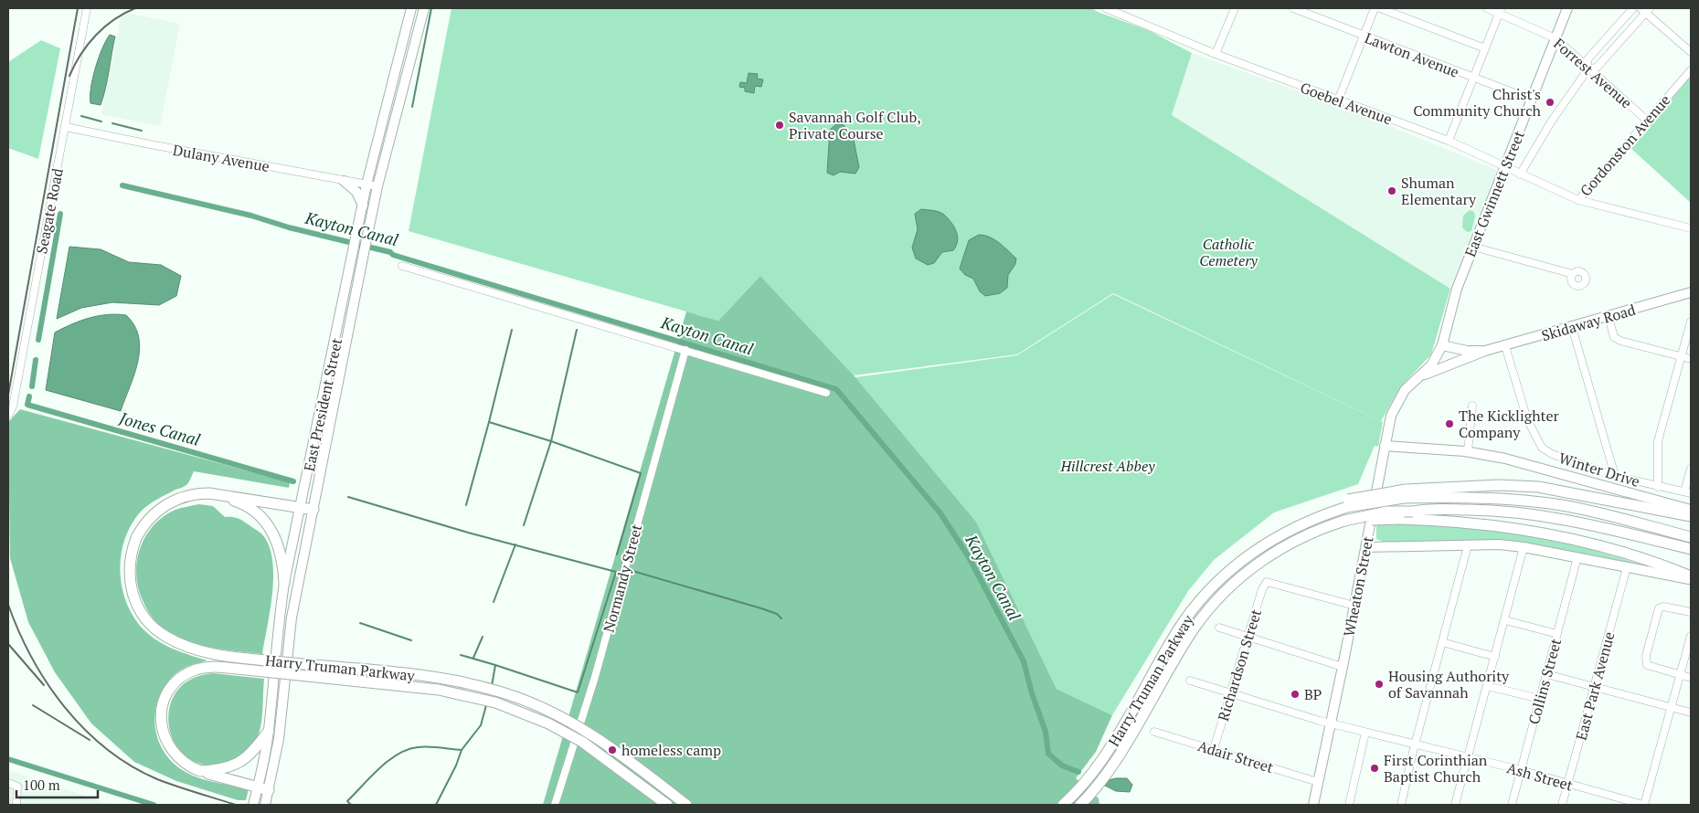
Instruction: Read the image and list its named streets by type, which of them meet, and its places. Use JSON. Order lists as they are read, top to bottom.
{
  "streets": {
    "highway": ["Harry Truman Parkway"],
    "main road": [
      "East Gwinnett Street",
      "Skidaway Road",
      "East President Street",
      "Wheaton Street"
    ],
    "street": [
      "Lawton Avenue",
      "Forrest Avenue",
      "Goebel Avenue",
      "Gordonston Avenue",
      "Dulany Avenue",
      "Seagate Road",
      "Winter Drive",
      "Normandy Street",
      "Richardson Street",
      "Collins Street",
      "East Park Avenue",
      "Adair Street",
      "Ash Street"
    ]
  },
  "crossings": [
    ["Lawton Avenue", "East Gwinnett Street"],
    ["Forrest Avenue", "Gordonston Avenue"],
    ["Forrest Avenue", "East Gwinnett Street"],
    ["Goebel Avenue", "Gordonston Avenue"],
    ["Goebel Avenue", "East Gwinnett Street"],
    ["Dulany Avenue", "Seagate Road"],
    ["Dulany Avenue", "East President Street"],
    ["East Gwinnett Street", "Skidaway Road"],
    ["East Gwinnett Street", "Wheaton Street"],
    ["Skidaway Road", "Winter Drive"],
    ["Skidaway Road", "Wheaton Street"],
    ["East President Street", "Harry Truman Parkway"],
    ["Wheaton Street", "Richardson Street"],
    ["Wheaton Street", "Adair Street"],
    ["Wheaton Street", "Ash Street"],
    ["Richardson Street", "Adair Street"],
    ["Richardson Street", "Ash Street"],
    ["Collins Street", "Ash Street"],
    ["East Park Avenue", "Ash Street"]
  ],
  "water": ["Kayton Canal", "Jones Canal"],
  "parks": ["Catholic Cemetery", "Hillcrest Abbey"],
  "places": [
    "Christ's Community Church",
    "Savannah Golf Club, Private Course",
    "Shuman Elementary",
    "The Kicklighter Company",
    "Housing Authority of Savannah",
    "BP",
    "homeless camp",
    "First Corinthian Baptist Church"
  ],
  "scale_bar": "100 m"
}
